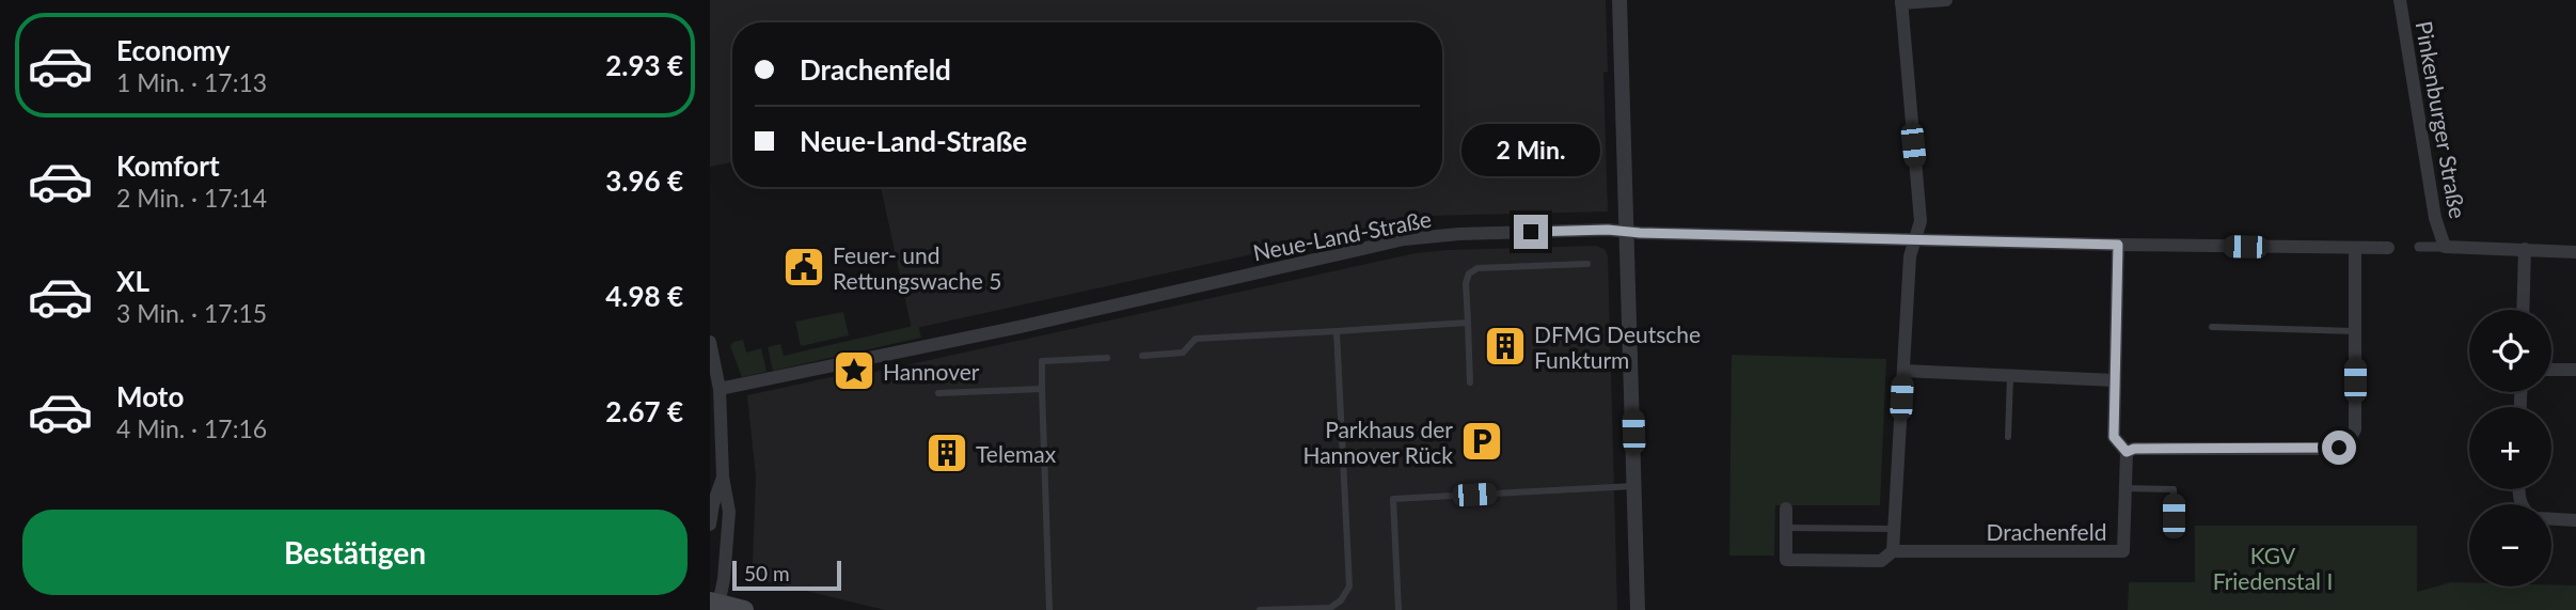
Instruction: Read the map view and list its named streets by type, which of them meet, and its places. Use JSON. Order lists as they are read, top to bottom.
{
  "streets": {
    "street": ["Pinkenburger Straße", "Neue-Land-Straße", "Drachenfeld"]
  },
  "parks": ["KGV Friedenstal I"],
  "places": {
    "public building": ["Feuer- und Rettungswache 5"],
    "building": ["DFMG Deutsche Funkturm", "Telemax"],
    "place": ["Hannover"],
    "parking": ["Parkhaus der Hannover Rück"]
  },
  "scale_bar": "50 m",
  "page": {
    "list": [
      {
        "name": "Economy",
        "note": "1 Min. · 17:13",
        "value": "2.93 €"
      },
      {
        "name": "Komfort",
        "note": "2 Min. · 17:14",
        "value": "3.96 €"
      },
      {
        "name": "XL",
        "note": "3 Min. · 17:15",
        "value": "4.98 €"
      },
      {
        "name": "Moto",
        "note": "4 Min. · 17:16",
        "value": "2.67 €"
      }
    ],
    "banner": ["Drachenfeld", "Neue-Land-Straße"],
    "bubble": "2 Min.",
    "map_buttons": ["+", "−"],
    "buttons": "Bestätigen",
    "scale": "50 m"
  }
}
